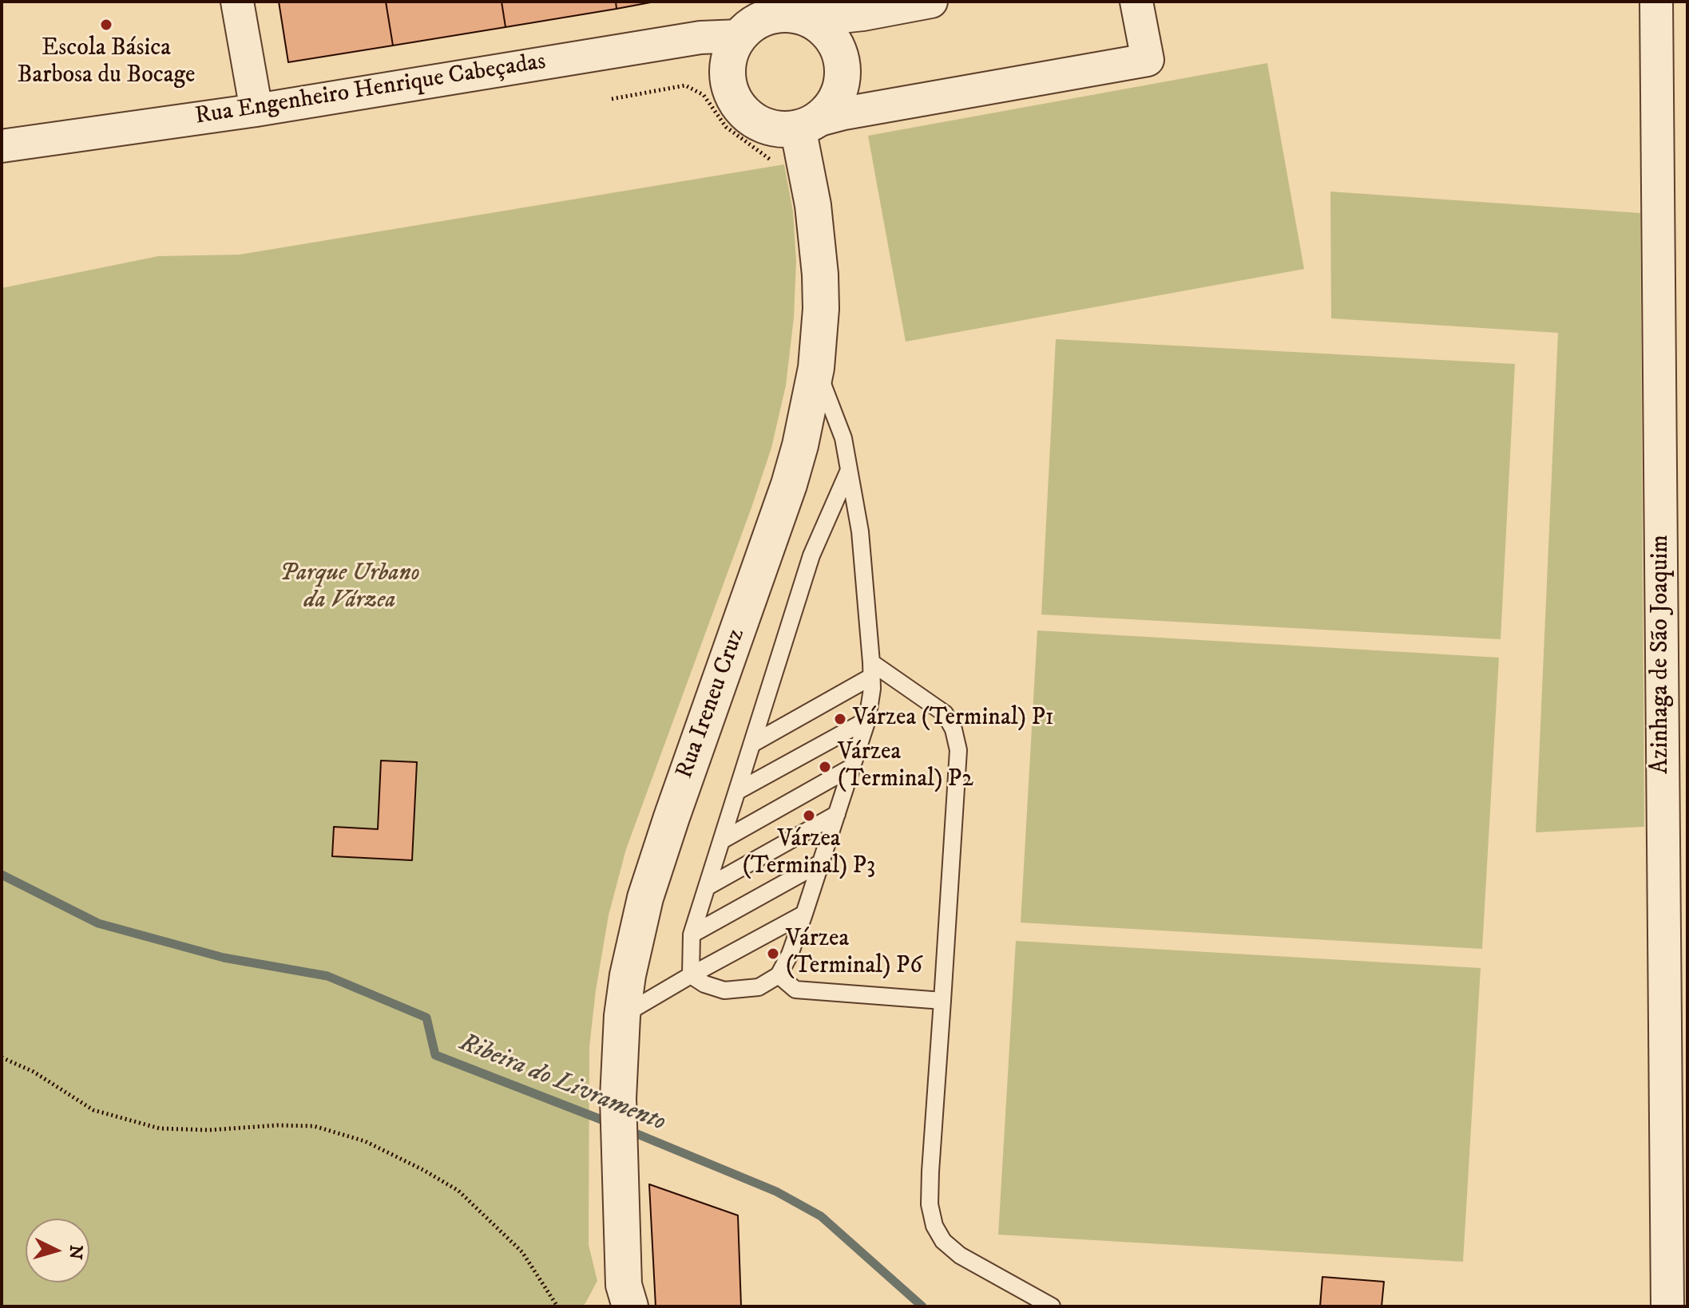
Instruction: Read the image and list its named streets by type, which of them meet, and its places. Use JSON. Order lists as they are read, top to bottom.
{
  "streets": {
    "street": ["Rua Engenheiro Henrique Cabeçadas", "Azinhaga de São Joaquim", "Rua Ireneu Cruz"]
  },
  "crossings": [
    ["Rua Engenheiro Henrique Cabeçadas", "Rua Ireneu Cruz"]
  ],
  "water": ["Ribeira do Livramento"],
  "parks": ["Parque Urbano da Várzea"],
  "places": [
    "Escola Básica Barbosa du Bocage",
    "Várzea (Terminal) P1",
    "Várzea (Terminal) P2",
    "Várzea (Terminal) P3",
    "Várzea (Terminal) P6"
  ],
  "north": "right"
}
